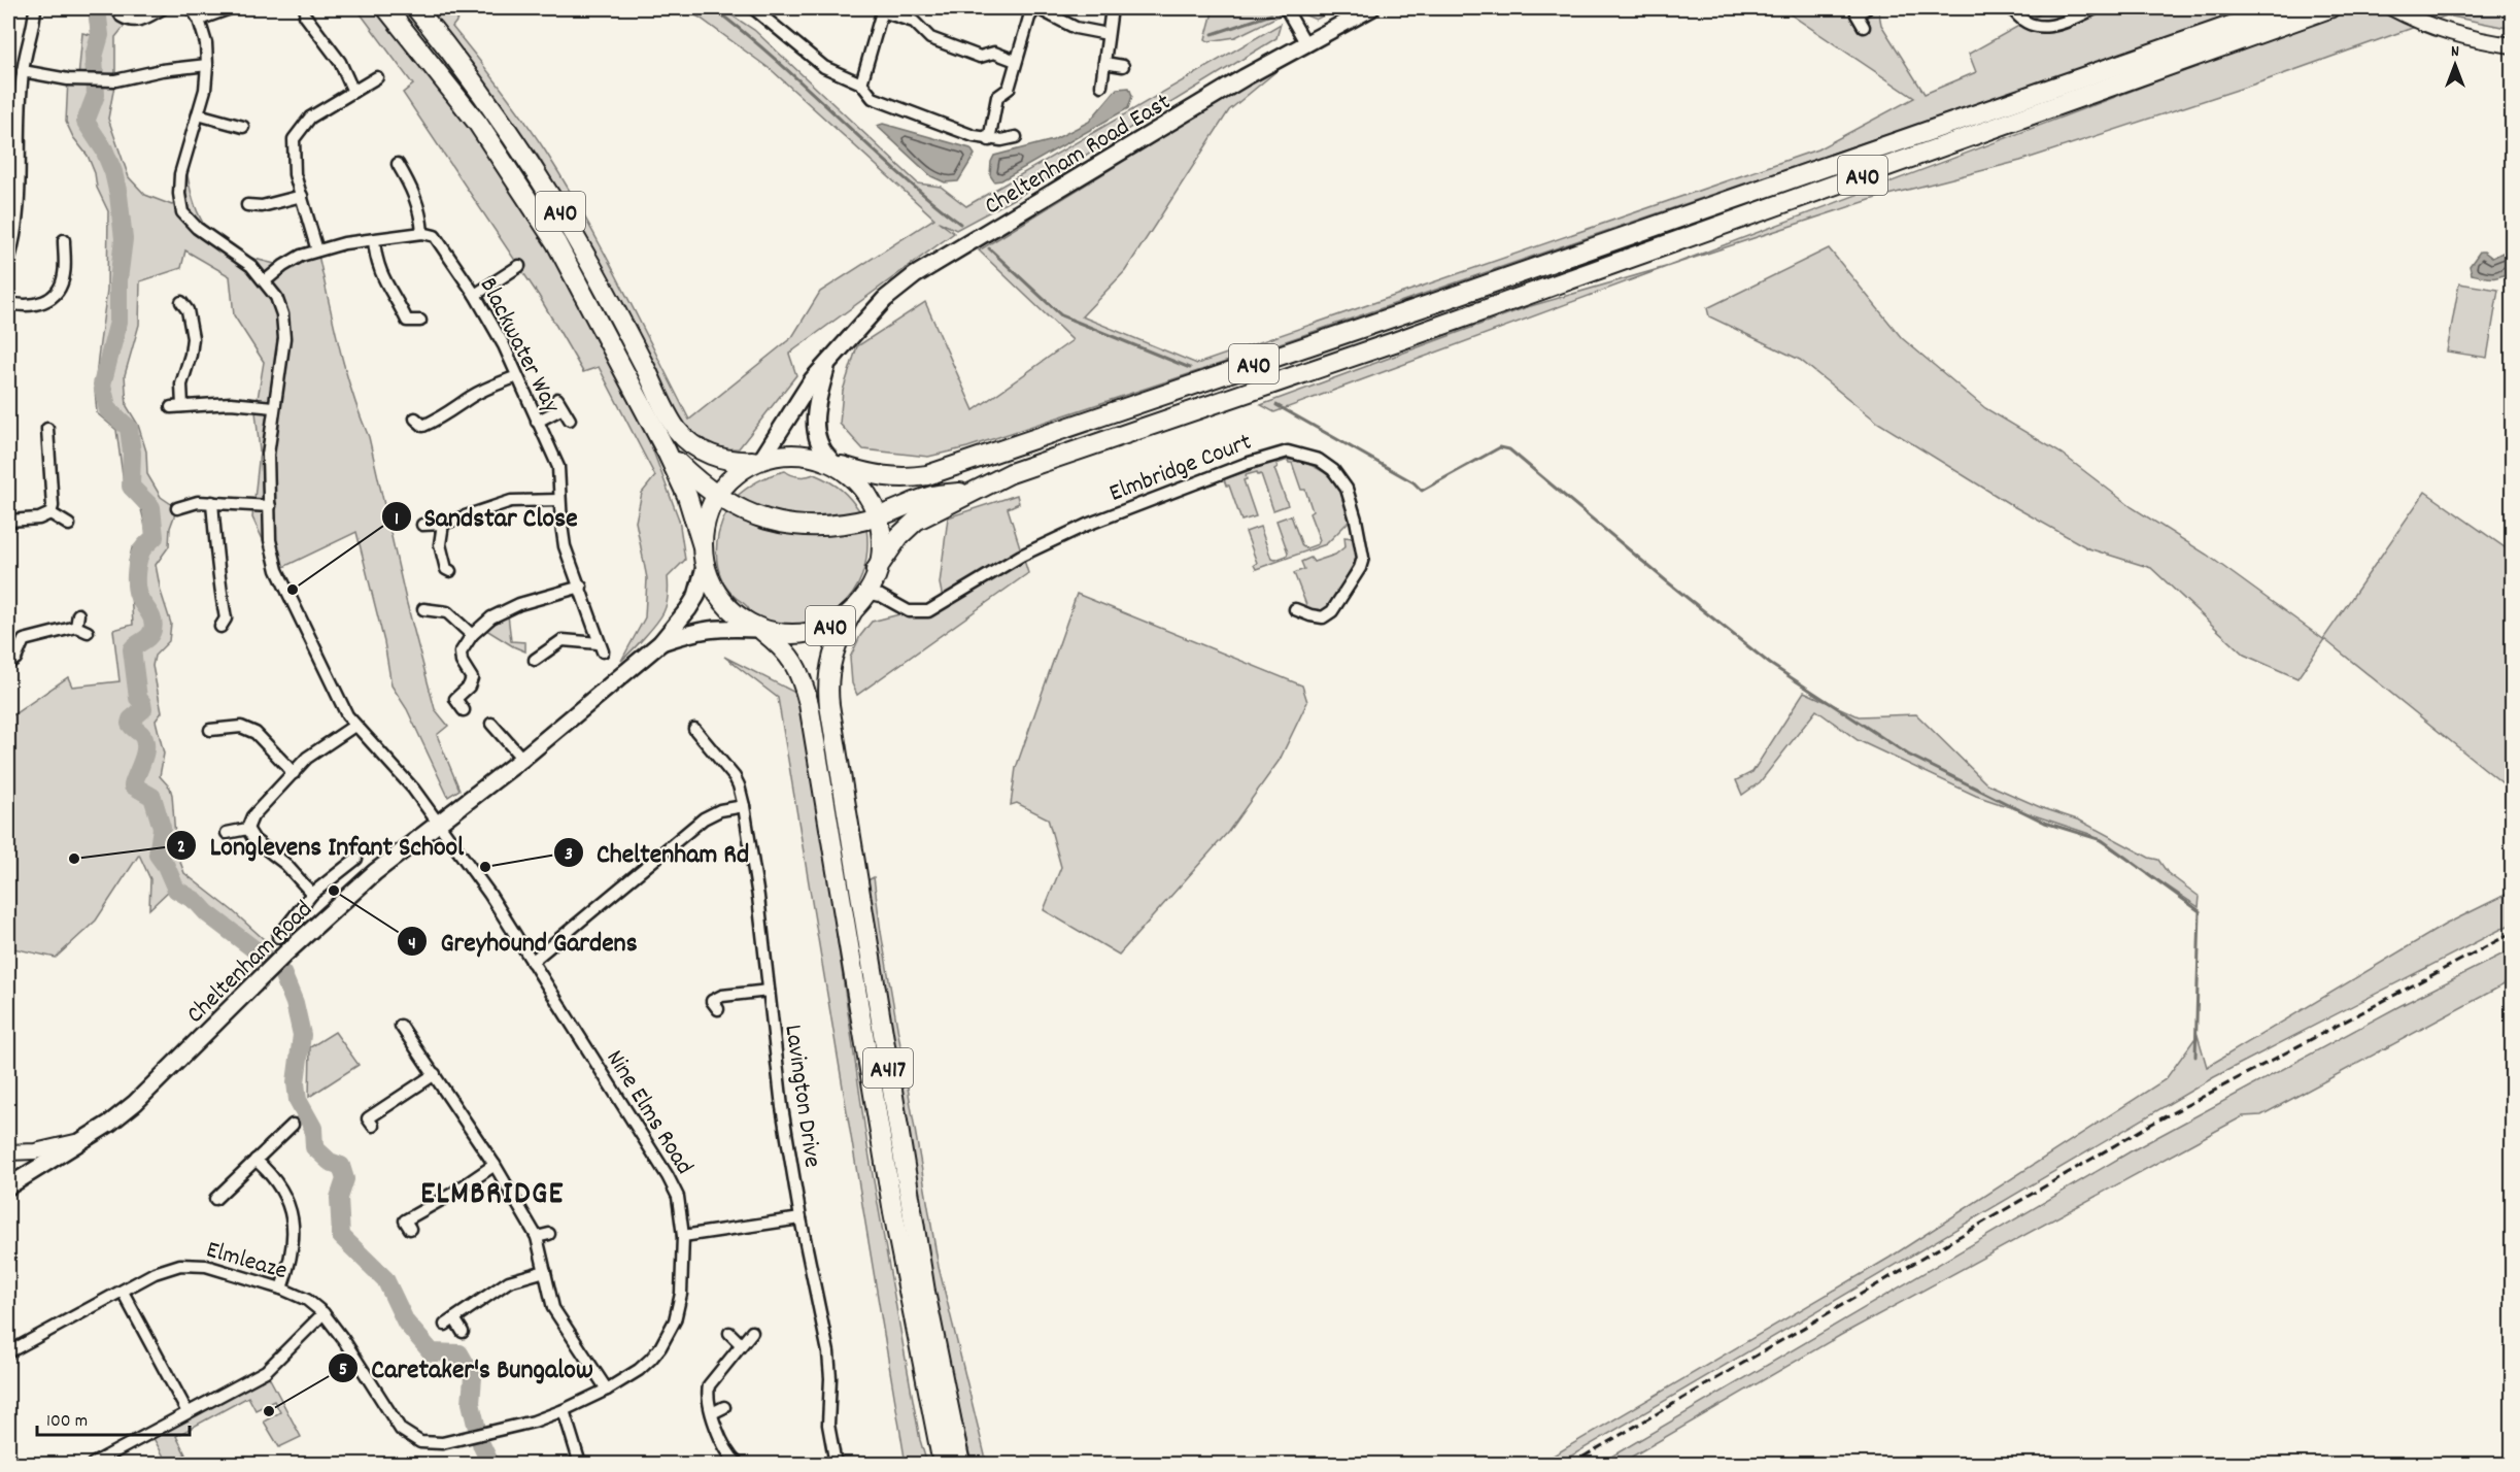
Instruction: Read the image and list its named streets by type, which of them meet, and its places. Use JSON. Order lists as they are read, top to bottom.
{
  "streets": {
    "highway": ["A40", "A417"],
    "main road": ["Cheltenham Road East", "Cheltenham Road"],
    "street": [
      "Blackwater Way",
      "Elmbridge Court",
      "Lavington Drive",
      "Nine Elms Road",
      "Elmleaze"
    ]
  },
  "crossings": [
    ["Cheltenham Road East", "A40"],
    ["A40", "Elmbridge Court"],
    ["A40", "Cheltenham Road"],
    ["A40", "A417"],
    ["Cheltenham Road", "A417"],
    ["Cheltenham Road", "Nine Elms Road"],
    ["Nine Elms Road", "Elmleaze"]
  ],
  "districts": ["ELMBRIDGE"],
  "places": [
    "Sandstar Close",
    "Longlevens Infant School",
    "Cheltenham Rd",
    "Greyhound Gardens",
    "Caretaker's Bungalow"
  ],
  "scale_bar": "100 m",
  "north": "top"
}
